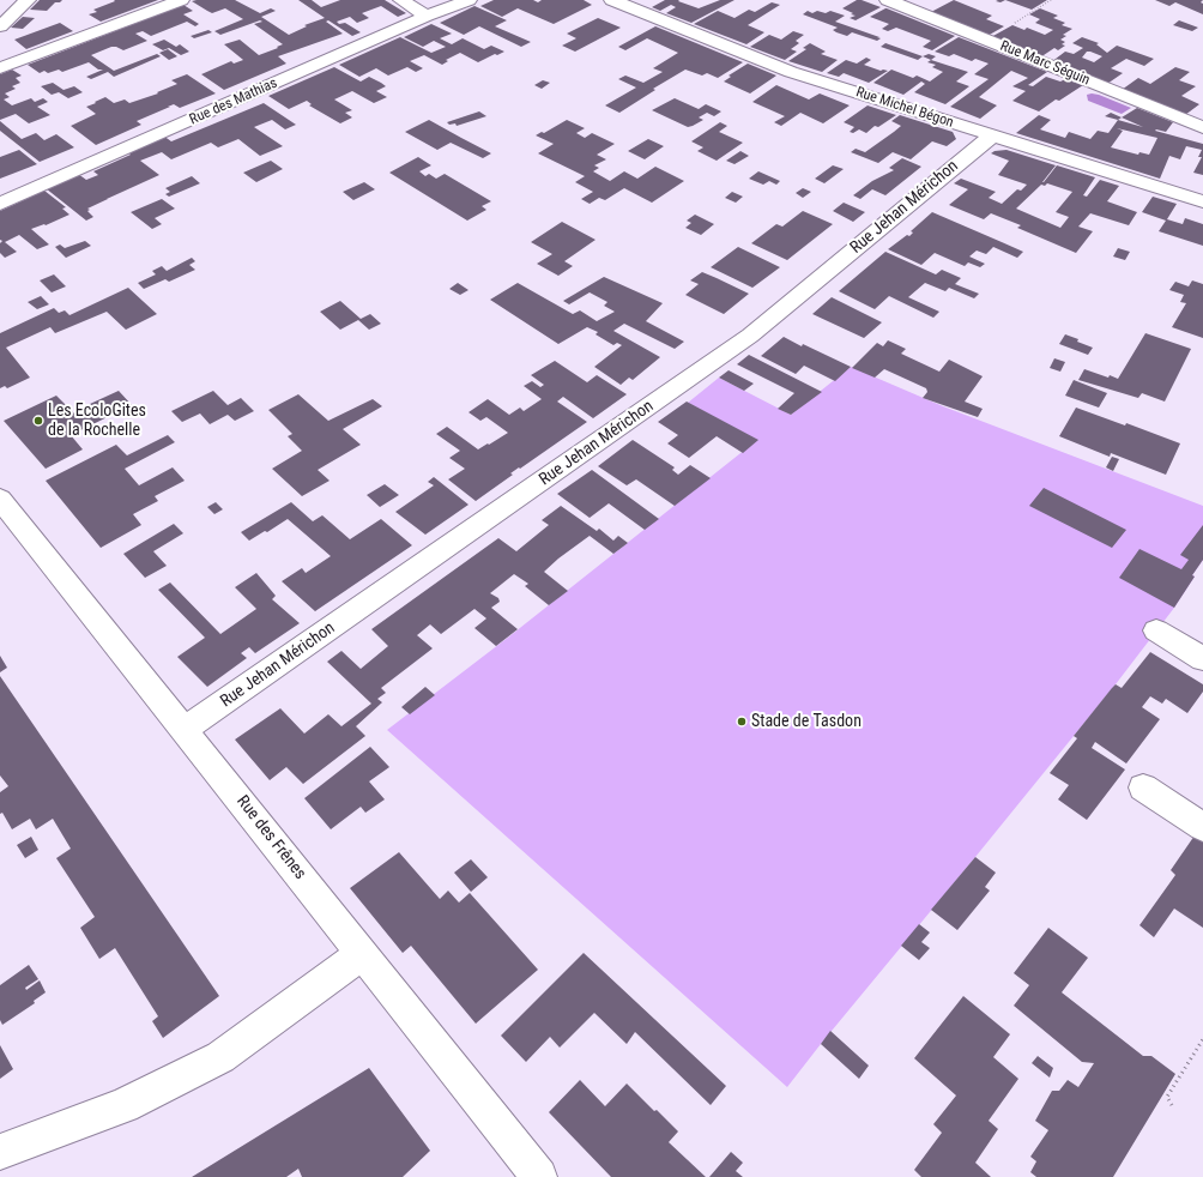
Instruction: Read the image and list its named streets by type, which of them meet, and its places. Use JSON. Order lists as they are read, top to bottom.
{
  "streets": {
    "street": [
      "Rue Marc Séguin",
      "Rue des Mathias",
      "Rue Michel Bégon",
      "Rue Jehan Mérichon",
      "Rue des Frênes"
    ]
  },
  "crossings": [
    ["Rue Michel Bégon", "Rue Jehan Mérichon"],
    ["Rue Jehan Mérichon", "Rue des Frênes"]
  ],
  "places": ["Les EcoloGites de la Rochelle", "Stade de Tasdon"]
}
